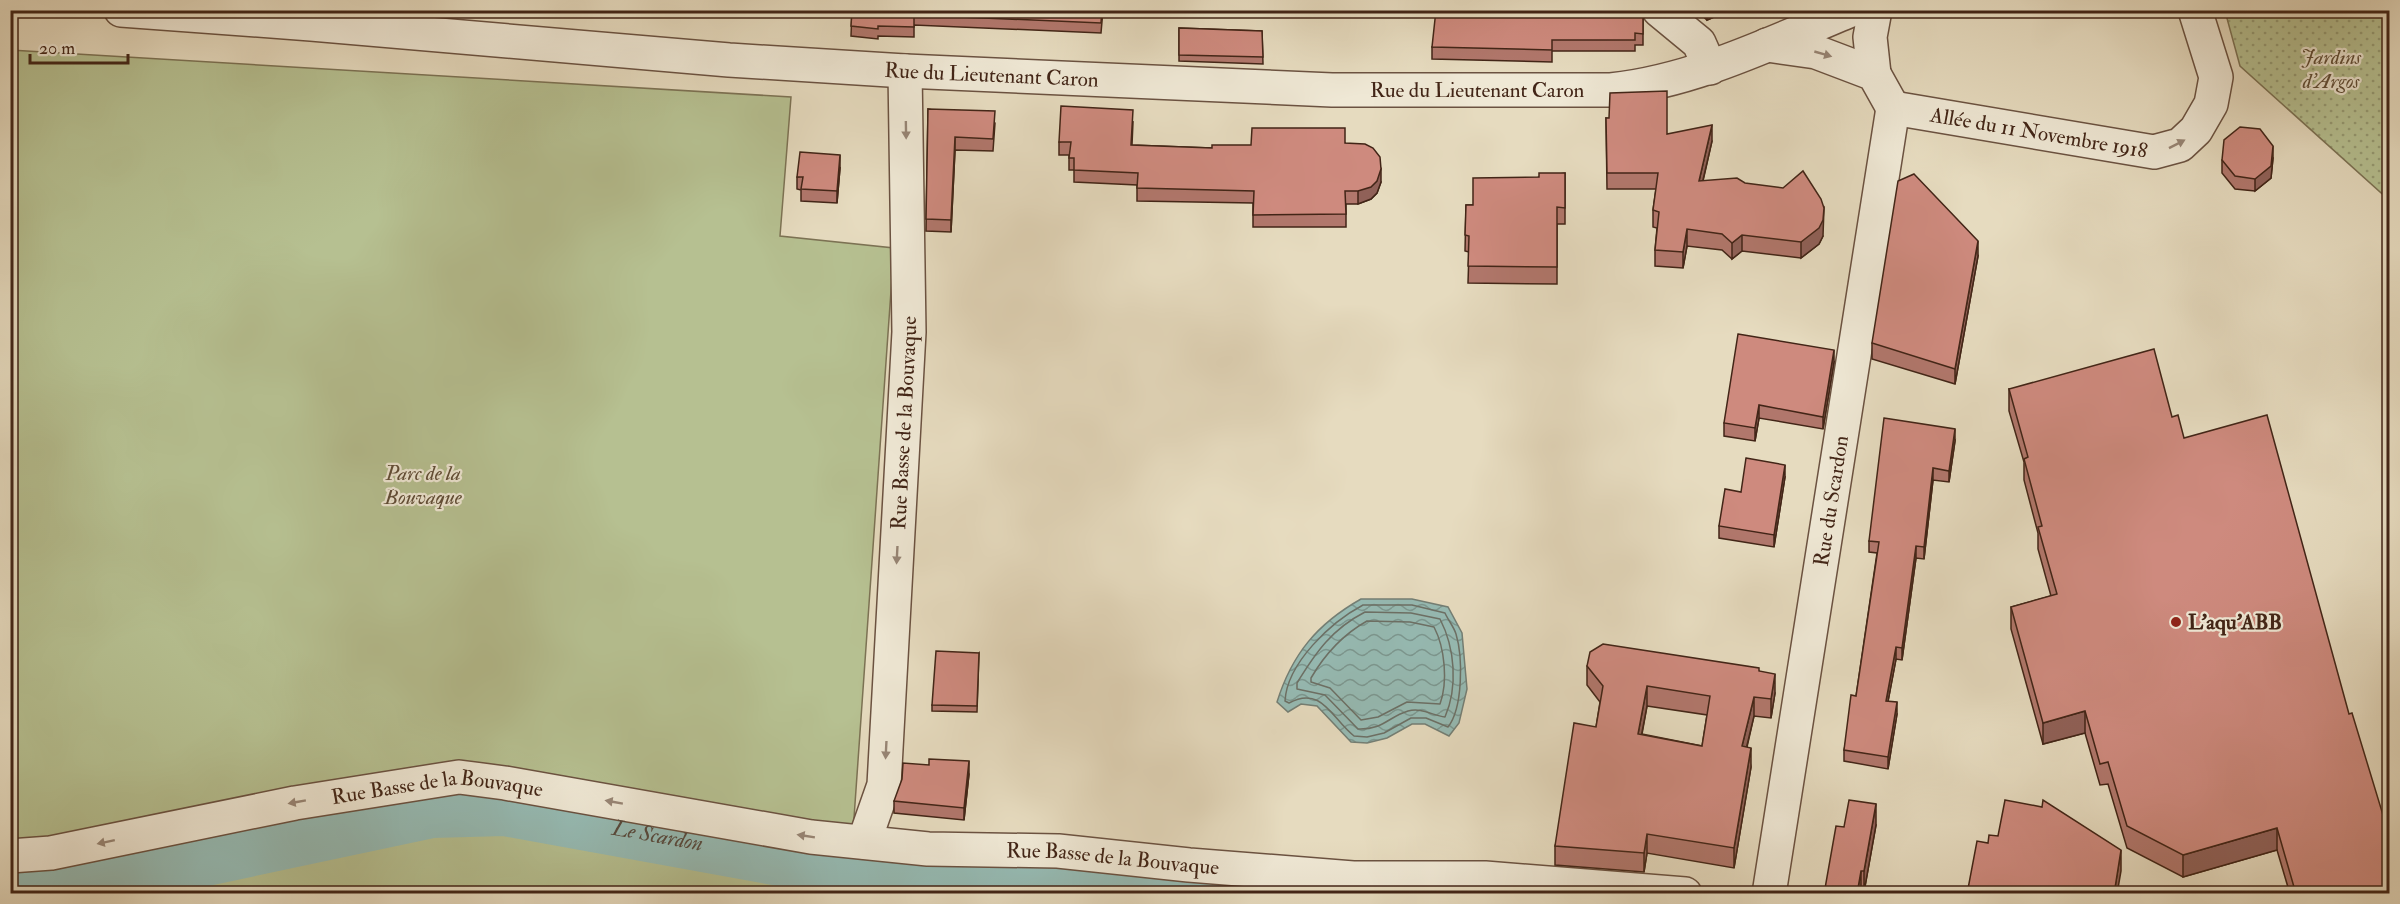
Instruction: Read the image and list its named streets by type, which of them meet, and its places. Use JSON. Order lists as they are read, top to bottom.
{
  "streets": {
    "street": [
      "Rue du Lieutenant Caron",
      "Allée du 11 Novembre 1918",
      "Rue Basse de la Bouvaque",
      "Rue du Scardon"
    ]
  },
  "crossings": [
    ["Rue du Lieutenant Caron", "Rue Basse de la Bouvaque"],
    ["Allée du 11 Novembre 1918", "Rue du Scardon"]
  ],
  "water": ["Le Scardon"],
  "parks": ["Jardins d'Argos", "Parc de la Bouvaque"],
  "places": ["L'aqu'ABB"],
  "scale_bar": "20 m"
}
